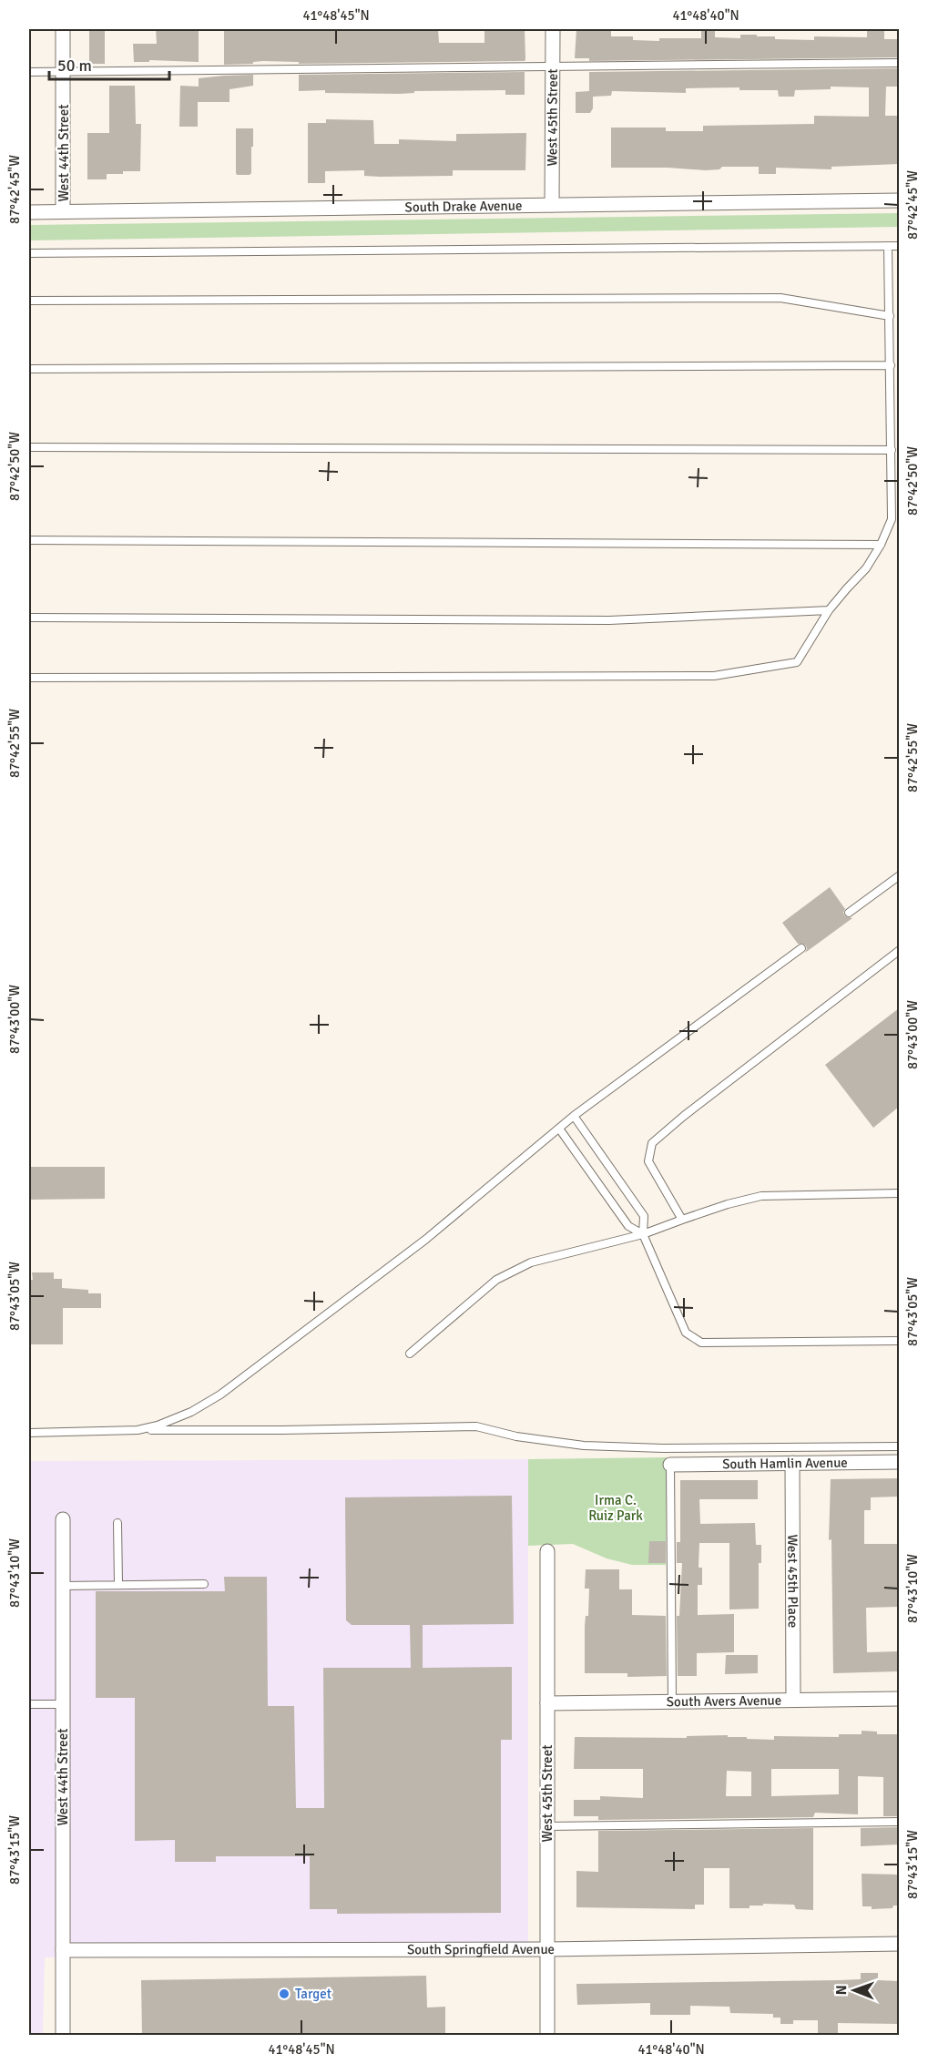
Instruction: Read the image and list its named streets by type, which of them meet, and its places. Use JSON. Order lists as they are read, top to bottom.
{
  "streets": {
    "street": [
      "West 45th Street",
      "West 44th Street",
      "South Drake Avenue",
      "South Hamlin Avenue",
      "West 45th Place",
      "South Avers Avenue",
      "South Springfield Avenue"
    ]
  },
  "crossings": [
    ["West 45th Street", "South Drake Avenue"],
    ["West 45th Street", "South Avers Avenue"],
    ["West 45th Street", "South Springfield Avenue"],
    ["West 44th Street", "South Drake Avenue"],
    ["West 44th Street", "South Springfield Avenue"],
    ["South Hamlin Avenue", "West 45th Place"],
    ["West 45th Place", "South Avers Avenue"]
  ],
  "parks": ["Irma C. Ruiz Park"],
  "places": ["Target"],
  "scale_bar": "50 m",
  "north": "left",
  "coordinates": [
    "41°48'45\"N",
    "41°48'40\"N",
    "87°42'45\"W",
    "87°42'50\"W",
    "87°42'55\"W",
    "87°43'00\"W",
    "87°43'05\"W",
    "87°43'10\"W",
    "87°43'15\"W"
  ]
}
